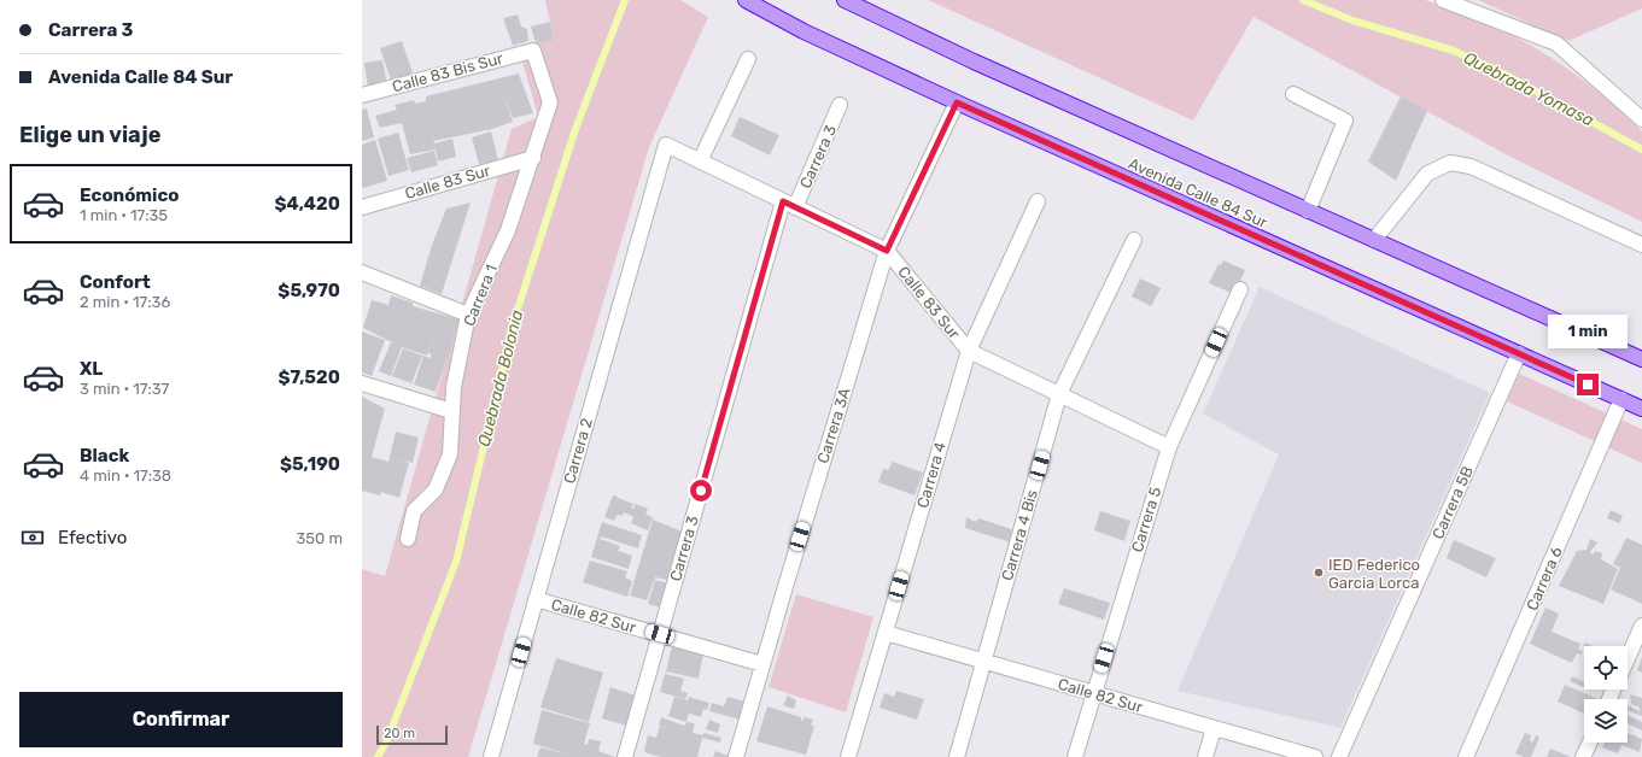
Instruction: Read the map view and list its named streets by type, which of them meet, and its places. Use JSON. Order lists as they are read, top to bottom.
{
  "streets": {
    "highway": ["Avenida Calle 84 Sur"],
    "street": [
      "Calle 83 Bis Sur",
      "Carrera 3",
      "Calle 83 Sur",
      "Carrera 1",
      "Carrera 3A",
      "Carrera 2",
      "Carrera 4",
      "Carrera 5B",
      "Carrera 5",
      "Carrera 4 Bis",
      "Carrera 6",
      "Calle 82 Sur"
    ]
  },
  "crossings": [
    ["Calle 83 Bis Sur", "Carrera 1"],
    ["Carrera 3", "Calle 83 Sur"],
    ["Carrera 3", "Calle 82 Sur"],
    ["Calle 83 Sur", "Carrera 1"],
    ["Calle 83 Sur", "Carrera 3A"],
    ["Calle 83 Sur", "Carrera 2"],
    ["Calle 83 Sur", "Carrera 4"],
    ["Calle 83 Sur", "Carrera 5"],
    ["Calle 83 Sur", "Carrera 4 Bis"],
    ["Avenida Calle 84 Sur", "Carrera 3A"],
    ["Avenida Calle 84 Sur", "Carrera 5B"],
    ["Avenida Calle 84 Sur", "Carrera 6"],
    ["Carrera 3A", "Calle 82 Sur"],
    ["Carrera 2", "Calle 82 Sur"],
    ["Carrera 4", "Calle 82 Sur"],
    ["Carrera 5", "Calle 82 Sur"],
    ["Carrera 4 Bis", "Calle 82 Sur"]
  ],
  "water": ["Quebrada Yomasa", "Quebrada Bolonia"],
  "places": ["IED Federico Garcia Lorca"],
  "scale_bar": "20 m",
  "page": {
    "banner": ["Carrera 3", "Avenida Calle 84 Sur"],
    "heading": "Elige un viaje",
    "list": [
      {
        "name": "Económico",
        "note": "1 min · 17:35",
        "value": "$4,420"
      },
      {
        "name": "Confort",
        "note": "2 min · 17:36",
        "value": "$5,970"
      },
      {
        "name": "XL",
        "note": "3 min · 17:37",
        "value": "$7,520"
      },
      {
        "name": "Black",
        "note": "4 min · 17:38",
        "value": "$5,190"
      }
    ],
    "bubble": "1 min",
    "pay": ["Efectivo", "350 m"],
    "buttons": "Confirmar",
    "scale": "20 m"
  }
}
